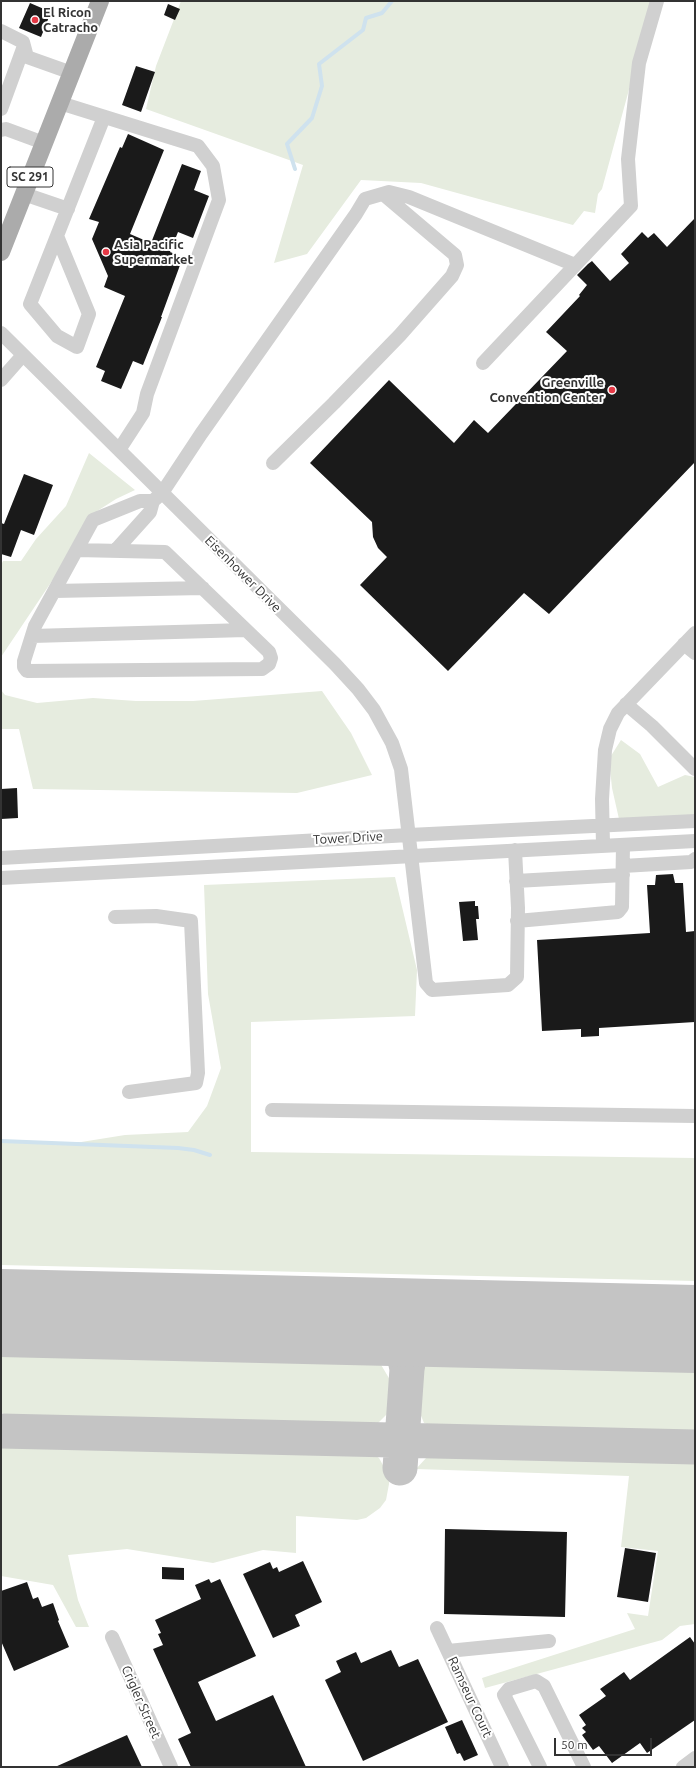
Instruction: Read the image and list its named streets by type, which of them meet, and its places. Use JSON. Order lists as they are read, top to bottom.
{
  "streets": {
    "main road": ["SC 291"],
    "street": [
      "Eisenhower Drive",
      "Tower Drive",
      "Ramseur Court",
      "Crigler Street"
    ]
  },
  "crossings": [
    ["Eisenhower Drive", "Tower Drive"]
  ],
  "places": ["El Ricon Catracho", "Asia Pacific Supermarket", "Greenville Convention Center"],
  "scale_bar": "50 m"
}
